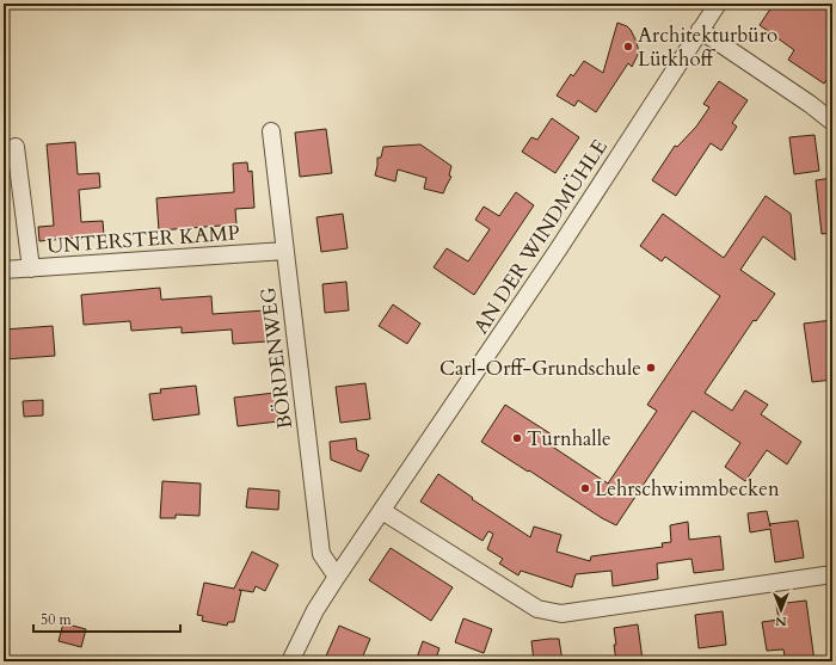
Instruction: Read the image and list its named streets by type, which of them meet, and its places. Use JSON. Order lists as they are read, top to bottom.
{
  "streets": {
    "street": ["AN DER WINDMÜHLE", "UNTERSTER KAMP", "BÖRDENWEG"]
  },
  "crossings": [
    ["AN DER WINDMÜHLE", "BÖRDENWEG"],
    ["UNTERSTER KAMP", "BÖRDENWEG"]
  ],
  "places": [
    "Architekturbüro Lütkhoff",
    "Carl-Orff-Grundschule",
    "Turnhalle",
    "Lehrschwimmbecken"
  ],
  "scale_bar": "50 m",
  "north": "bottom"
}
